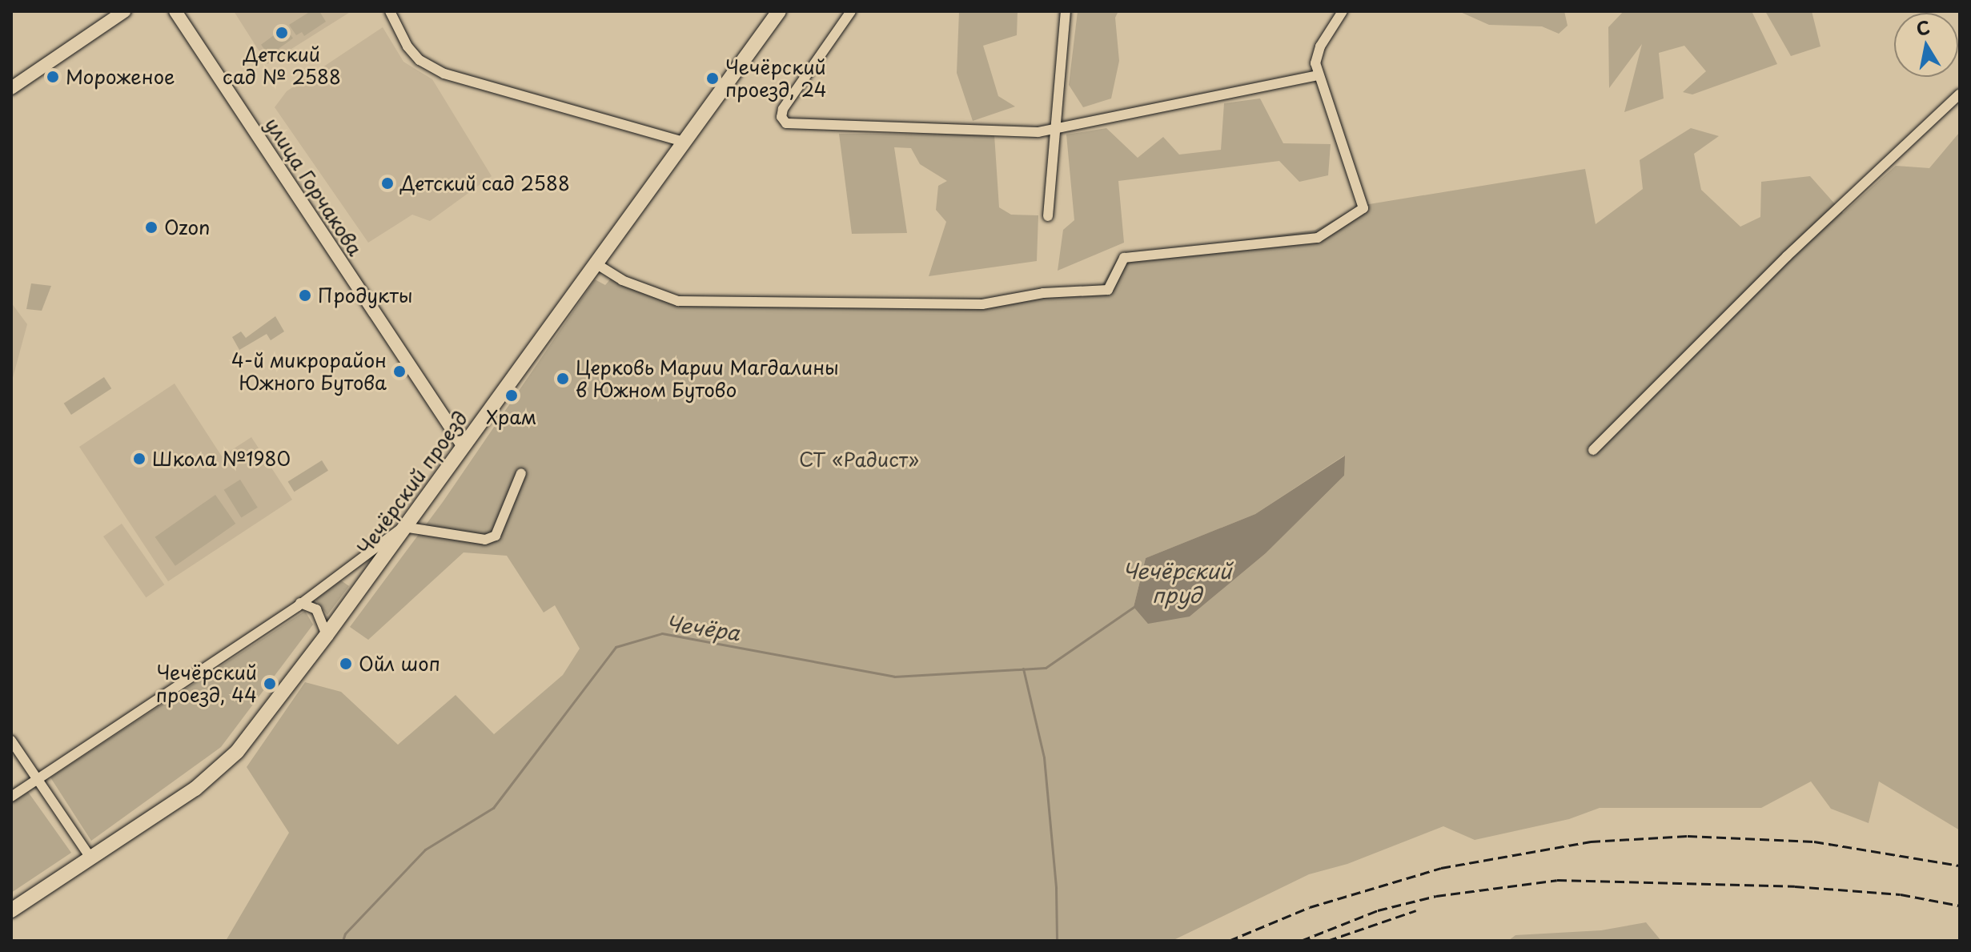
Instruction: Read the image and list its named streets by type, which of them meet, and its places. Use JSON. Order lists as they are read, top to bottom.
{
  "streets": {
    "main road": ["Чечёрский проезд"],
    "street": ["улица Горчакова"]
  },
  "crossings": [
    ["улица Горчакова", "Чечёрский проезд"]
  ],
  "water": ["Чечёрский пруд", "Чечёра"],
  "parks": ["СТ «Радист»"],
  "places": [
    "Детский сад № 2588",
    "Мороженое",
    "Чечёрский проезд, 24",
    "Детский сад 2588",
    "Ozon",
    "Продукты",
    "4-й микрорайон Южного Бутова",
    "Церковь Марии Магдалины в Южном Бутово",
    "Храм",
    "Школа №1980",
    "Ойл шоп",
    "Чечёрский проезд, 44"
  ],
  "north": "top"
}
